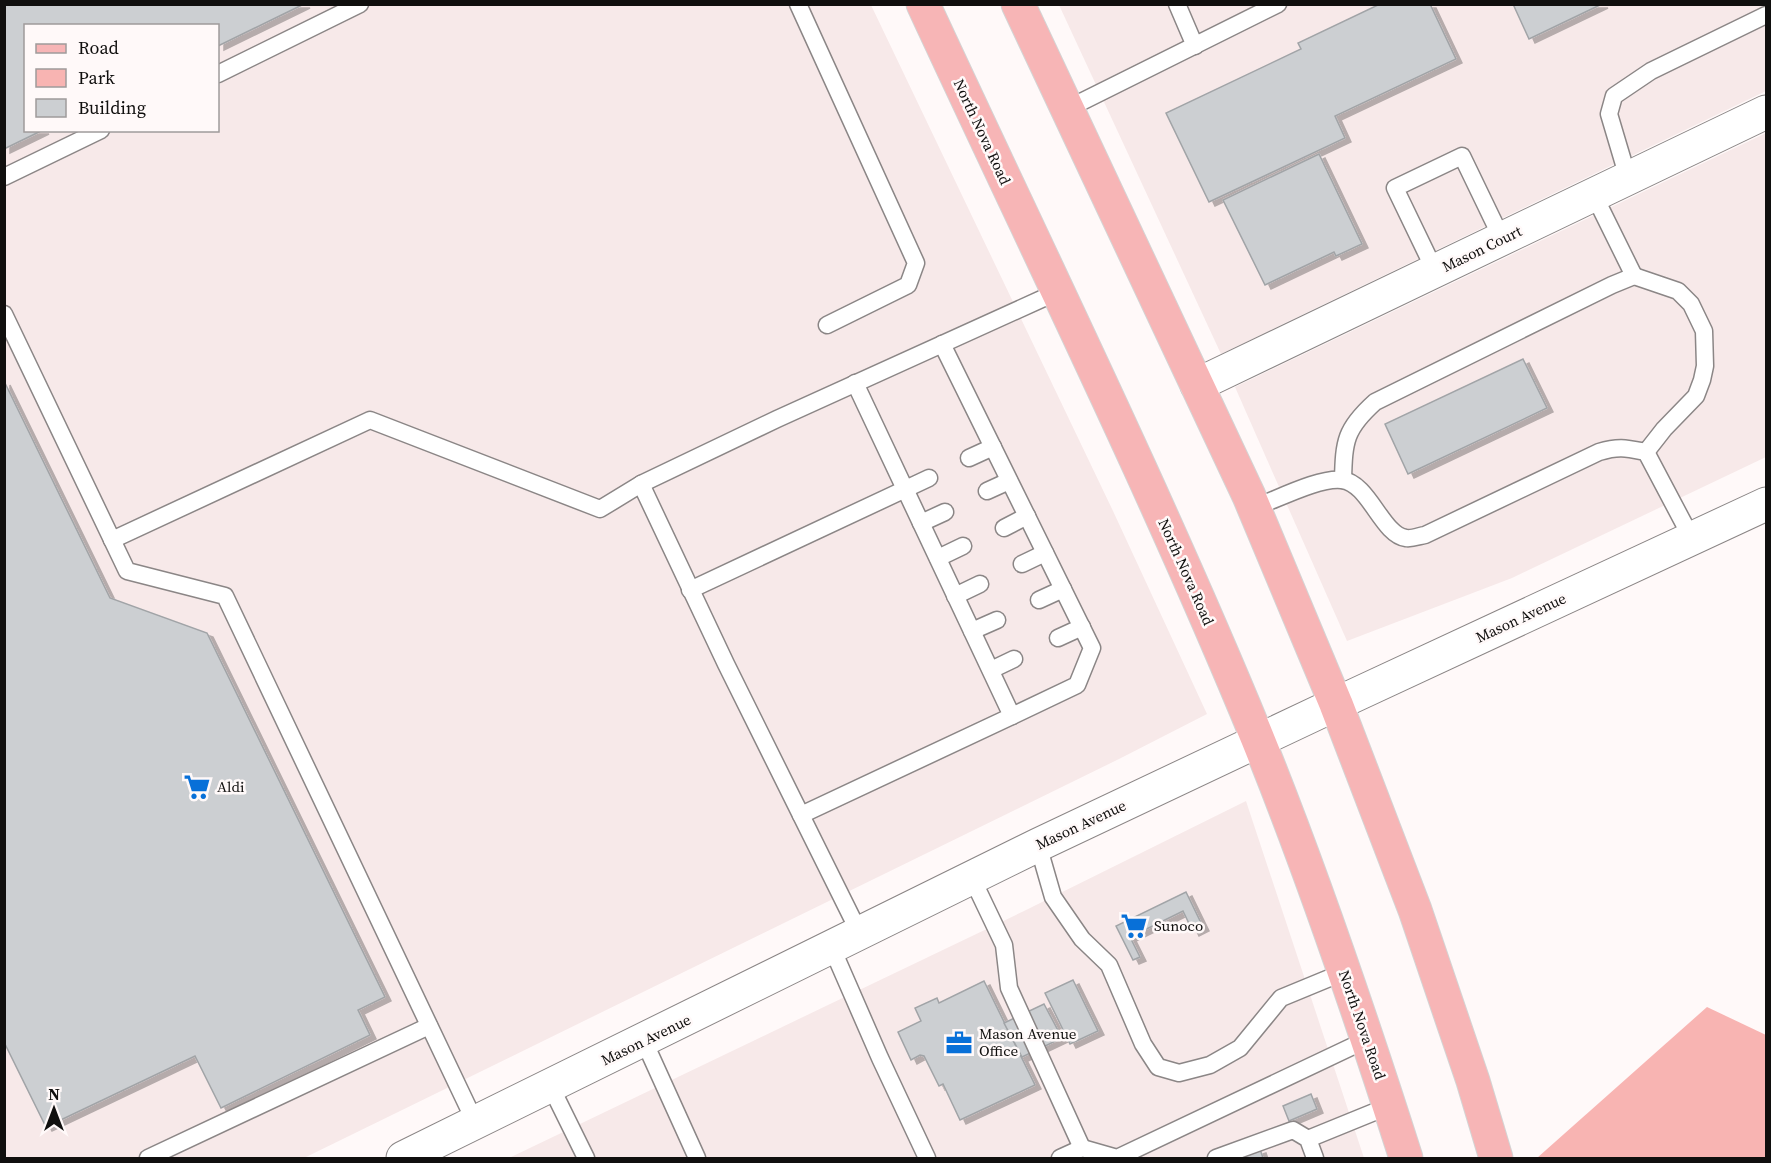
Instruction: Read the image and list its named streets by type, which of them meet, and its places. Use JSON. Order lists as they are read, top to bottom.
{
  "streets": {
    "main road": ["North Nova Road", "Mason Court", "Mason Avenue"]
  },
  "crossings": [
    ["North Nova Road", "Mason Avenue"]
  ],
  "places": {
    "supermarket": ["Aldi", "Sunoco"],
    "office": ["Mason Avenue Office"]
  },
  "legend": ["Road", "Park", "Building"],
  "north": "top"
}
